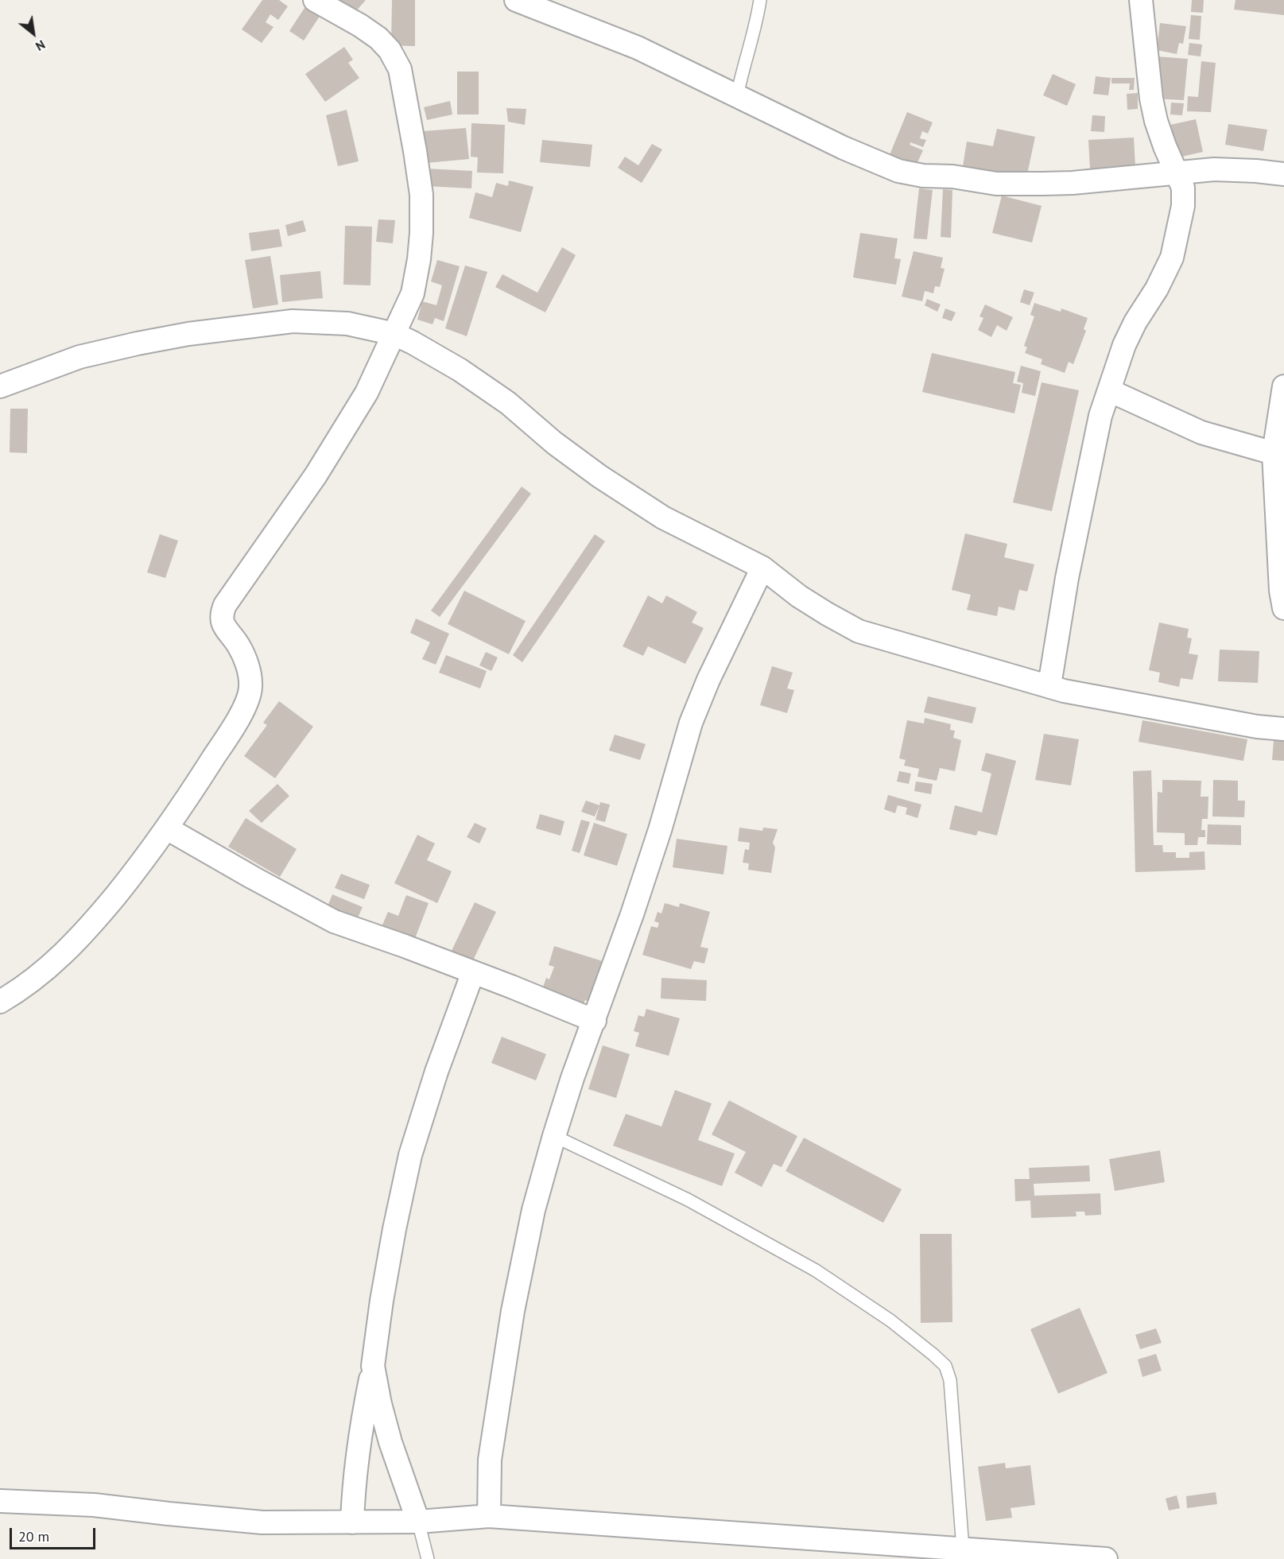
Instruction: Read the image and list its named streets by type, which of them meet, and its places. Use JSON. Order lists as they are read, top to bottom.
{
  "scale_bar": "20 m",
  "north": "bottom right"
}
